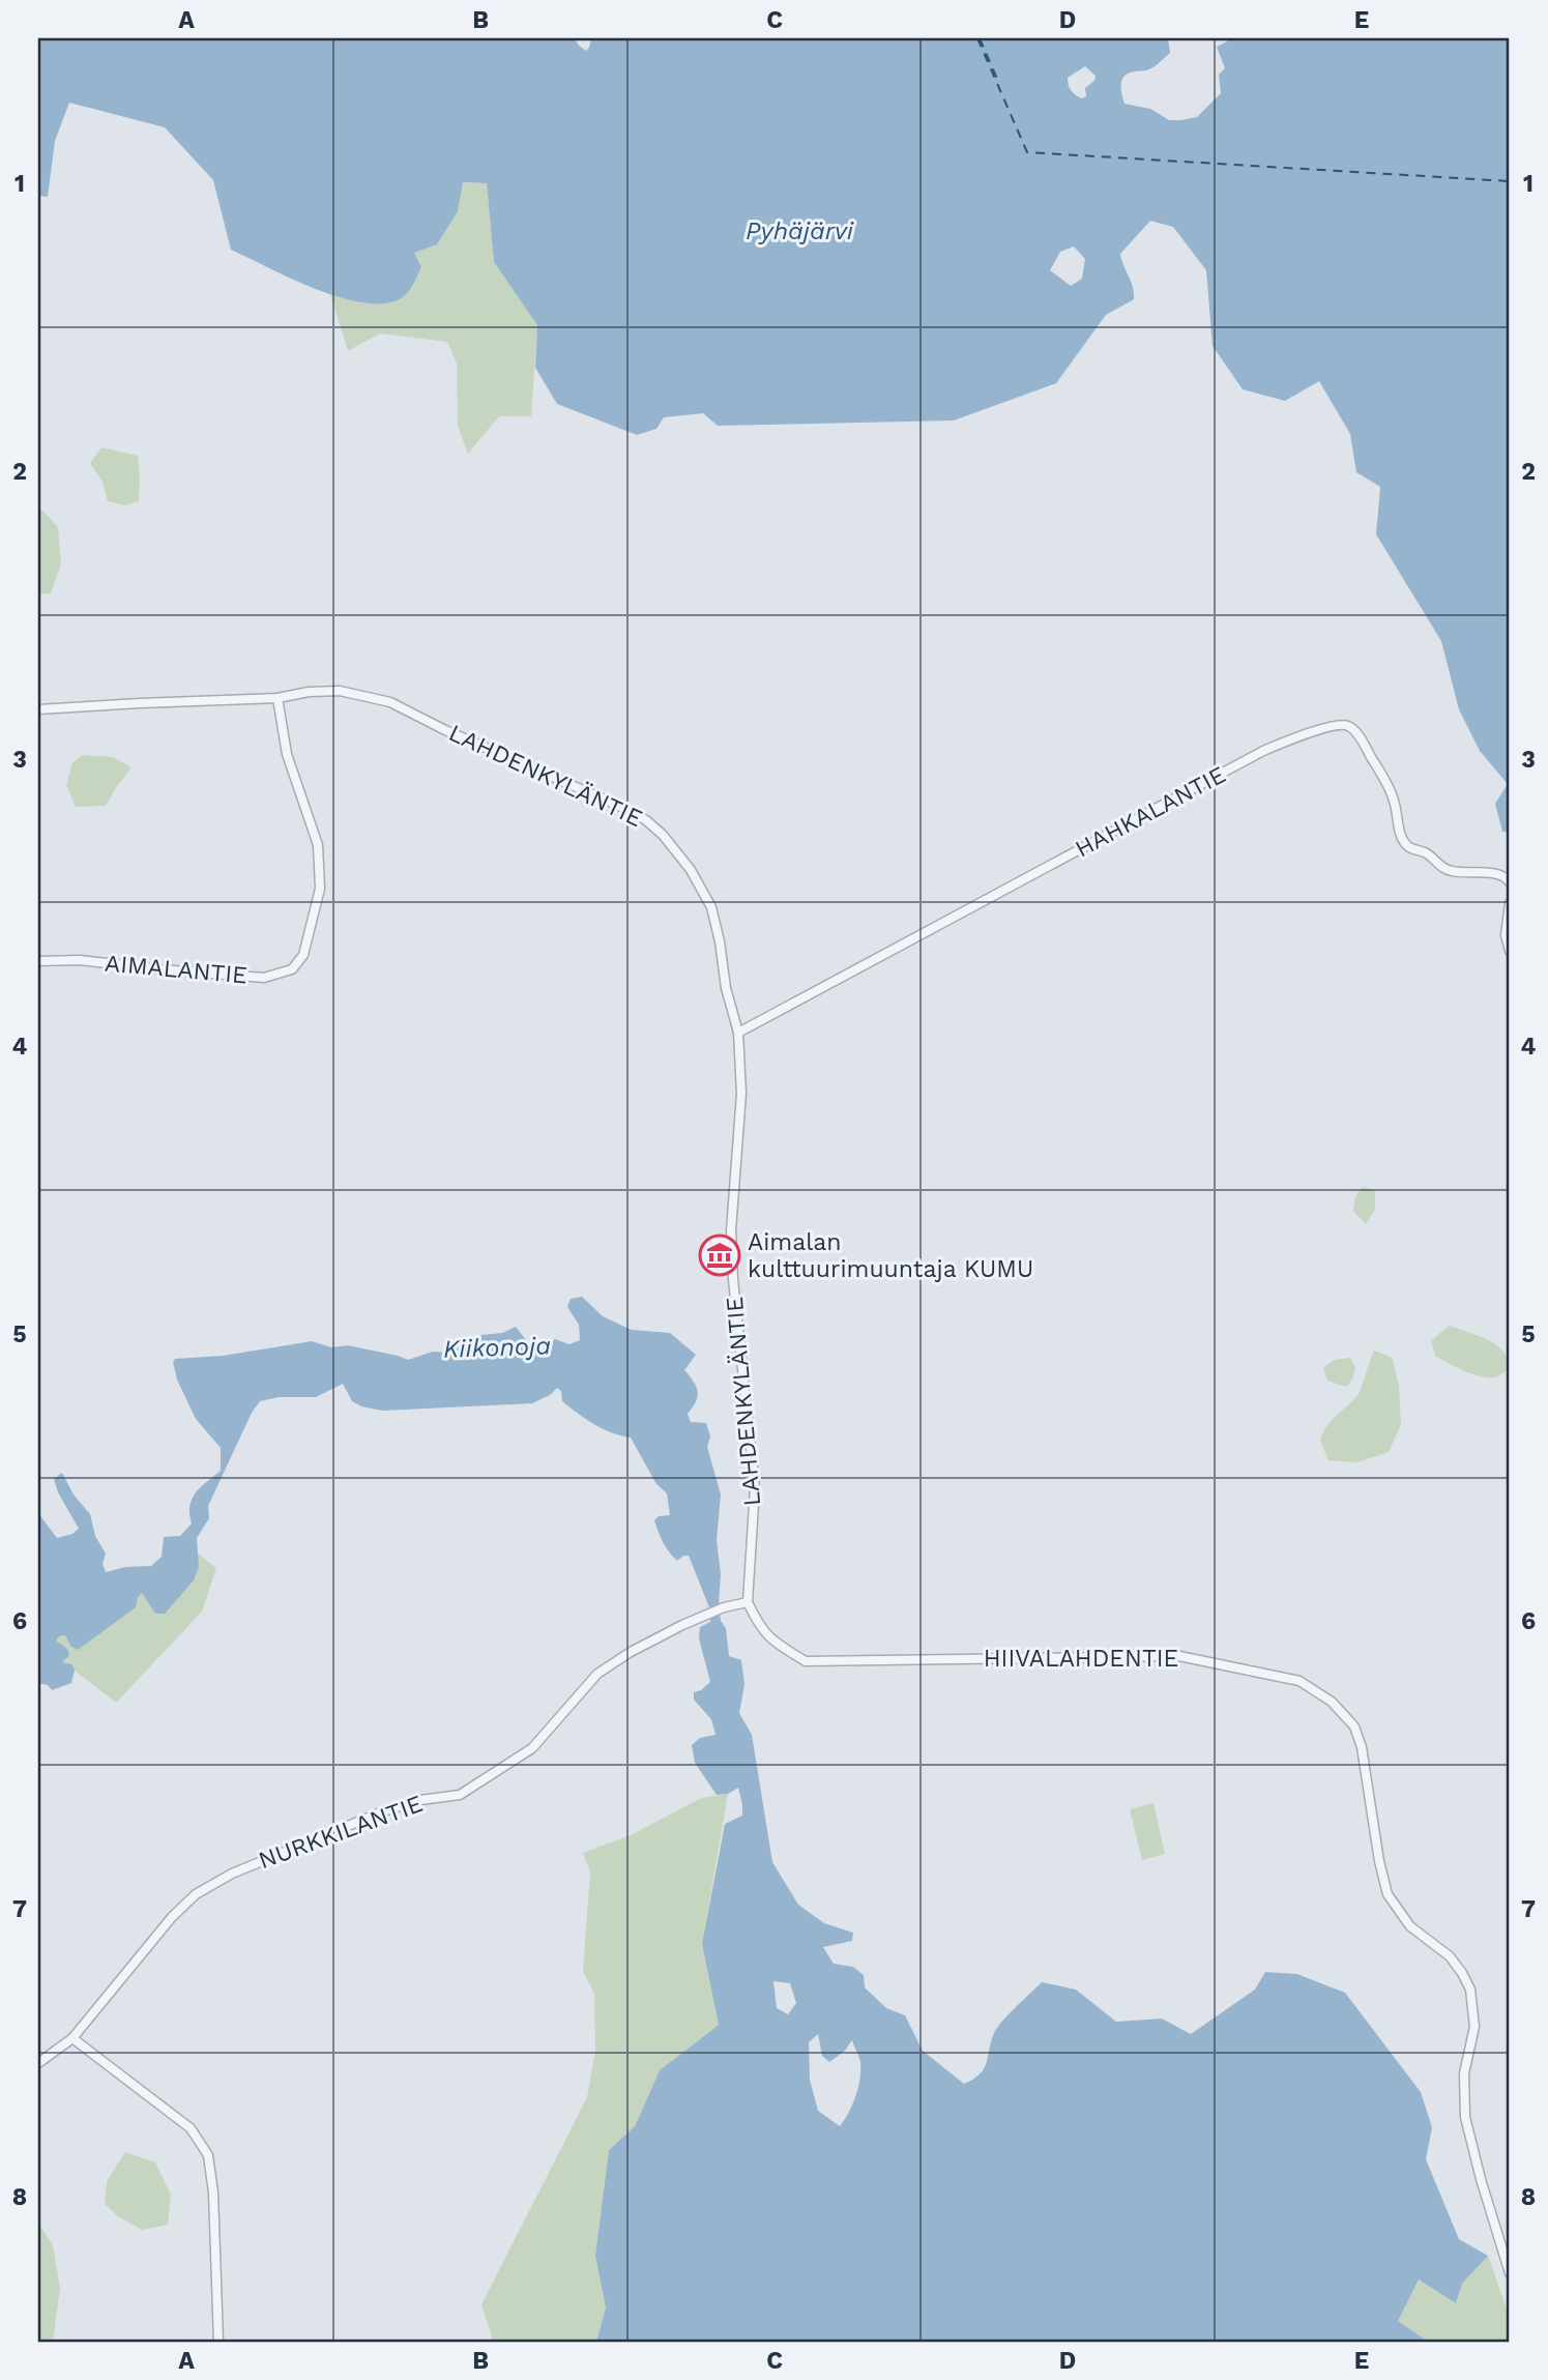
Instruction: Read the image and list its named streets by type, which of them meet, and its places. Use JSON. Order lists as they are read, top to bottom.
{
  "streets": {
    "street": [
      "LAHDENKYLÄNTIE",
      "HAHKALANTIE",
      "AIMALANTIE",
      "HIIVALAHDENTIE",
      "NURKKILANTIE"
    ]
  },
  "crossings": [
    ["LAHDENKYLÄNTIE", "HAHKALANTIE"],
    ["LAHDENKYLÄNTIE", "AIMALANTIE"],
    ["LAHDENKYLÄNTIE", "HIIVALAHDENTIE"],
    ["LAHDENKYLÄNTIE", "NURKKILANTIE"],
    ["HIIVALAHDENTIE", "NURKKILANTIE"]
  ],
  "water": ["Pyhäjärvi", "Kiikonoja"],
  "places": {
    "museum": ["Aimalan kulttuurimuuntaja KUMU"]
  },
  "grid": {
    "columns": [
      "A",
      "B",
      "C",
      "D",
      "E"
    ],
    "rows": [
      "1",
      "2",
      "3",
      "4",
      "5",
      "6",
      "7",
      "8"
    ]
  }
}
